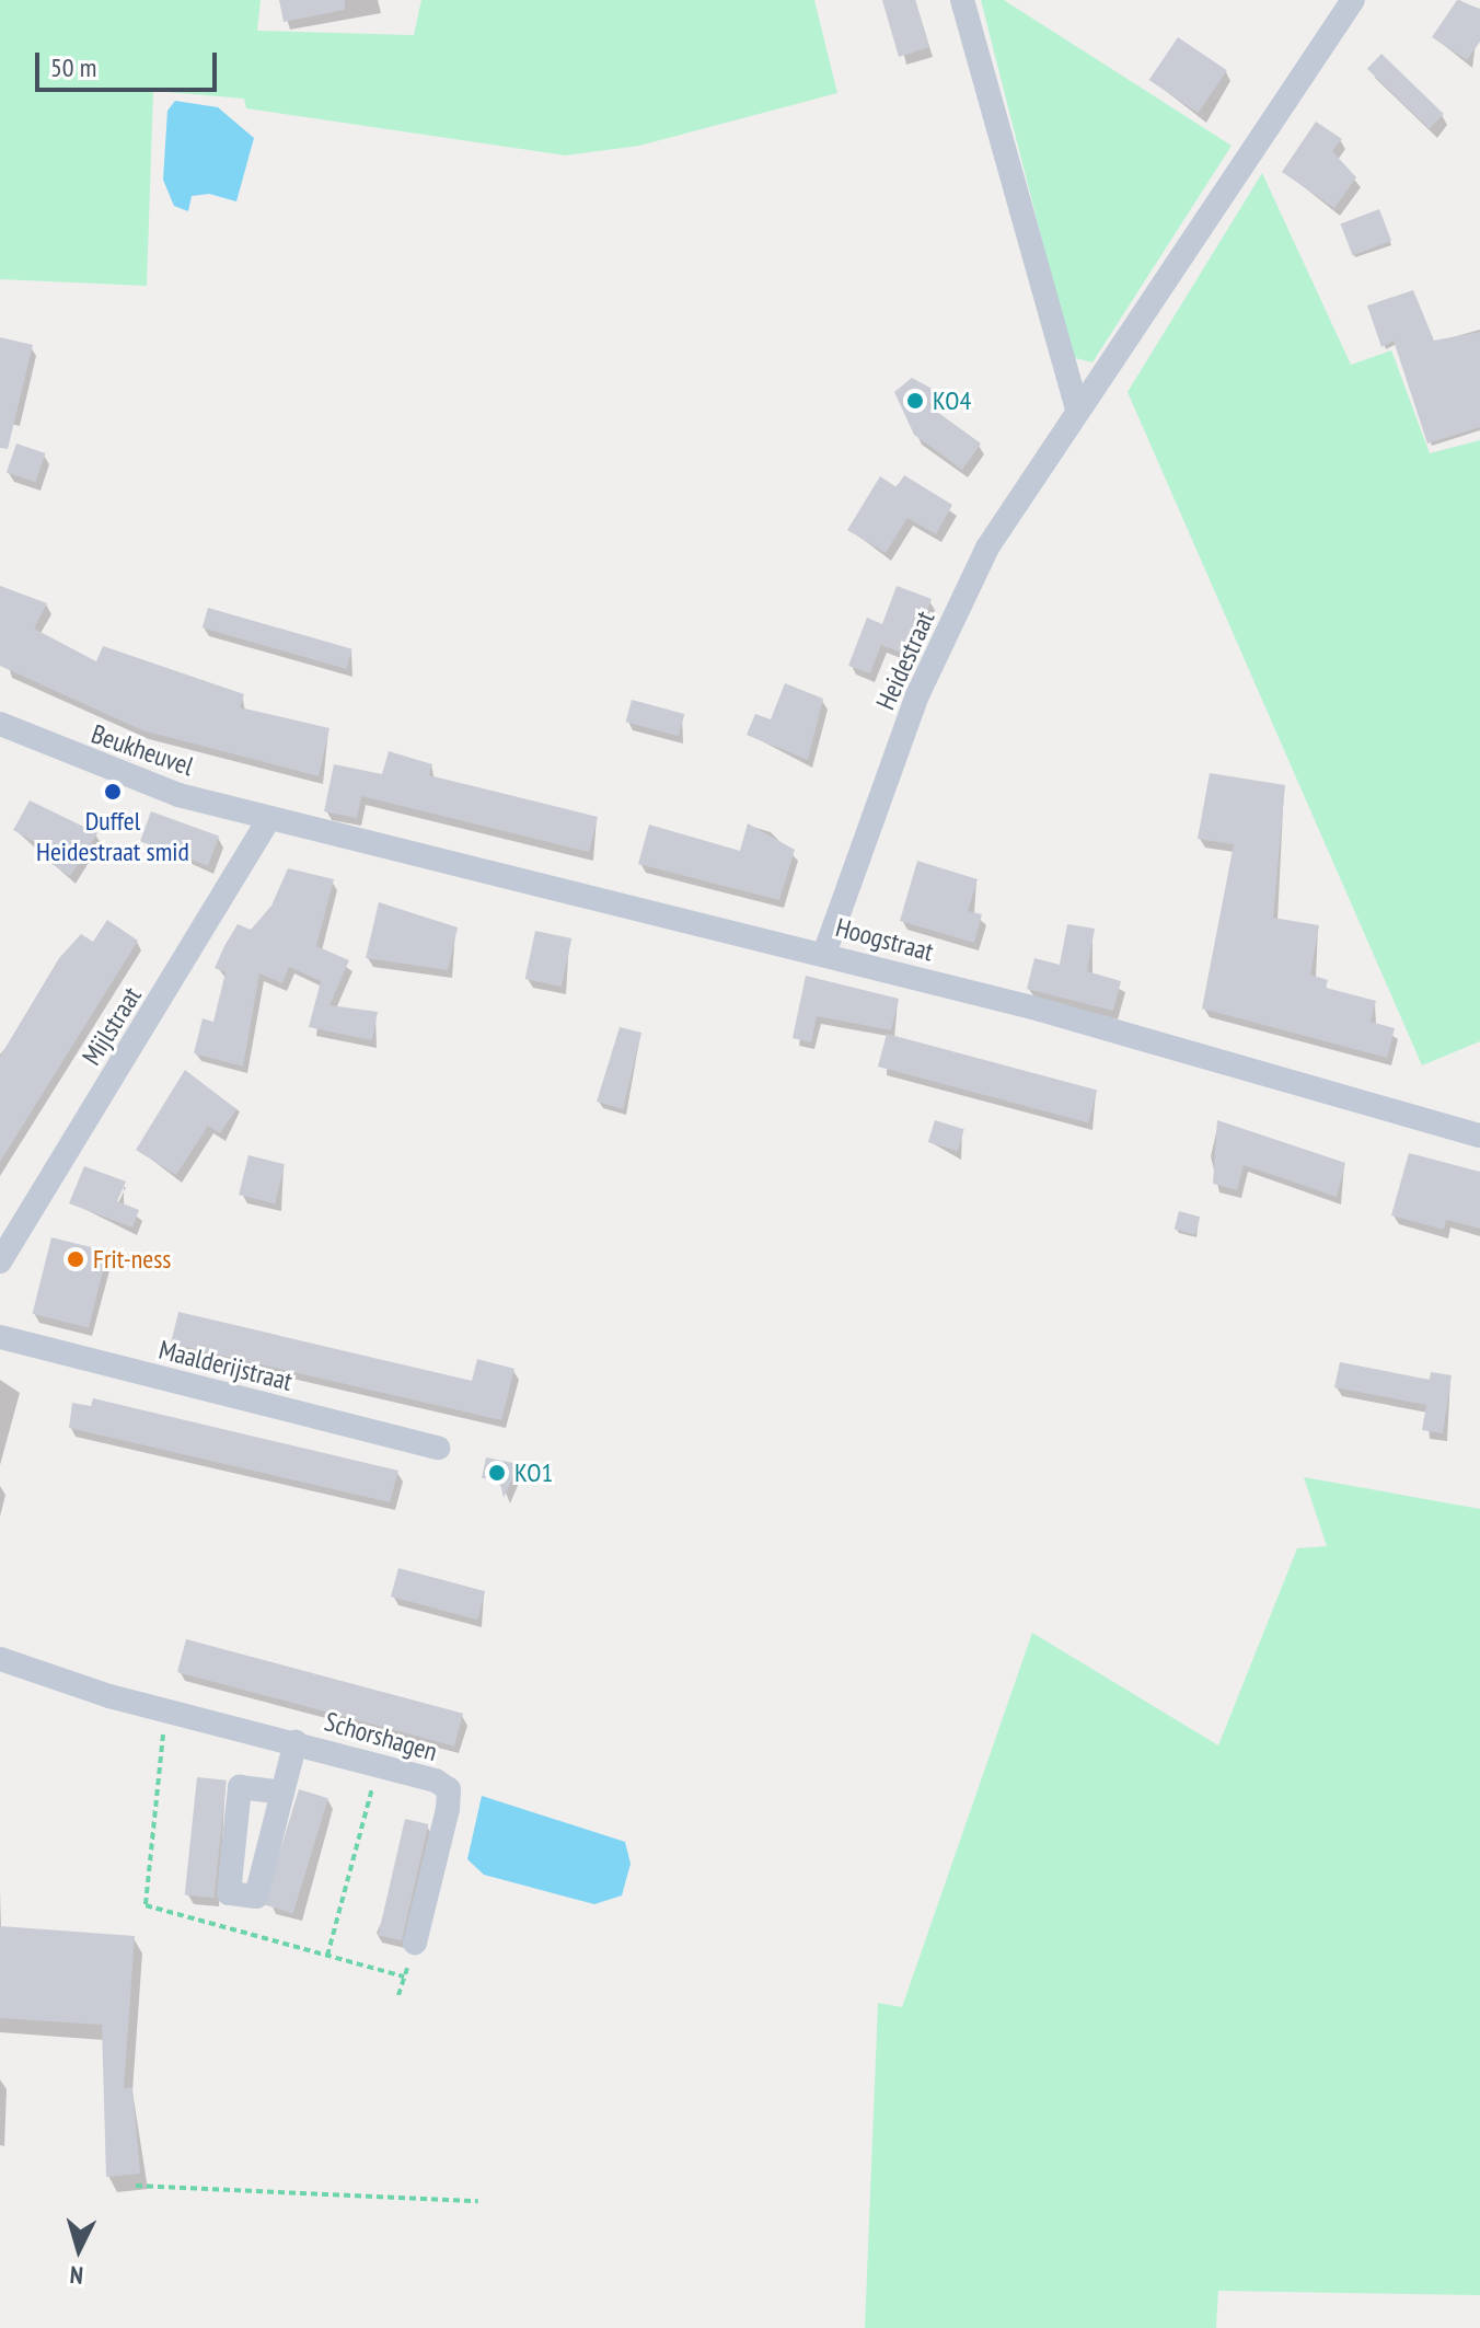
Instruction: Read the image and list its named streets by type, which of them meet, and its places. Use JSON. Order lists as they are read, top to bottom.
{
  "streets": {
    "street": [
      "Heidestraat",
      "Beukheuvel",
      "Hoogstraat",
      "Mijlstraat",
      "Maalderijstraat",
      "Schorshagen"
    ]
  },
  "crossings": [
    ["Heidestraat", "Hoogstraat"],
    ["Beukheuvel", "Hoogstraat"],
    ["Beukheuvel", "Mijlstraat"],
    ["Hoogstraat", "Mijlstraat"]
  ],
  "places": [
    "KO4",
    "Duffel Heidestraat smid",
    "Frit-ness",
    "KO1"
  ],
  "scale_bar": "50 m",
  "north": "bottom"
}
